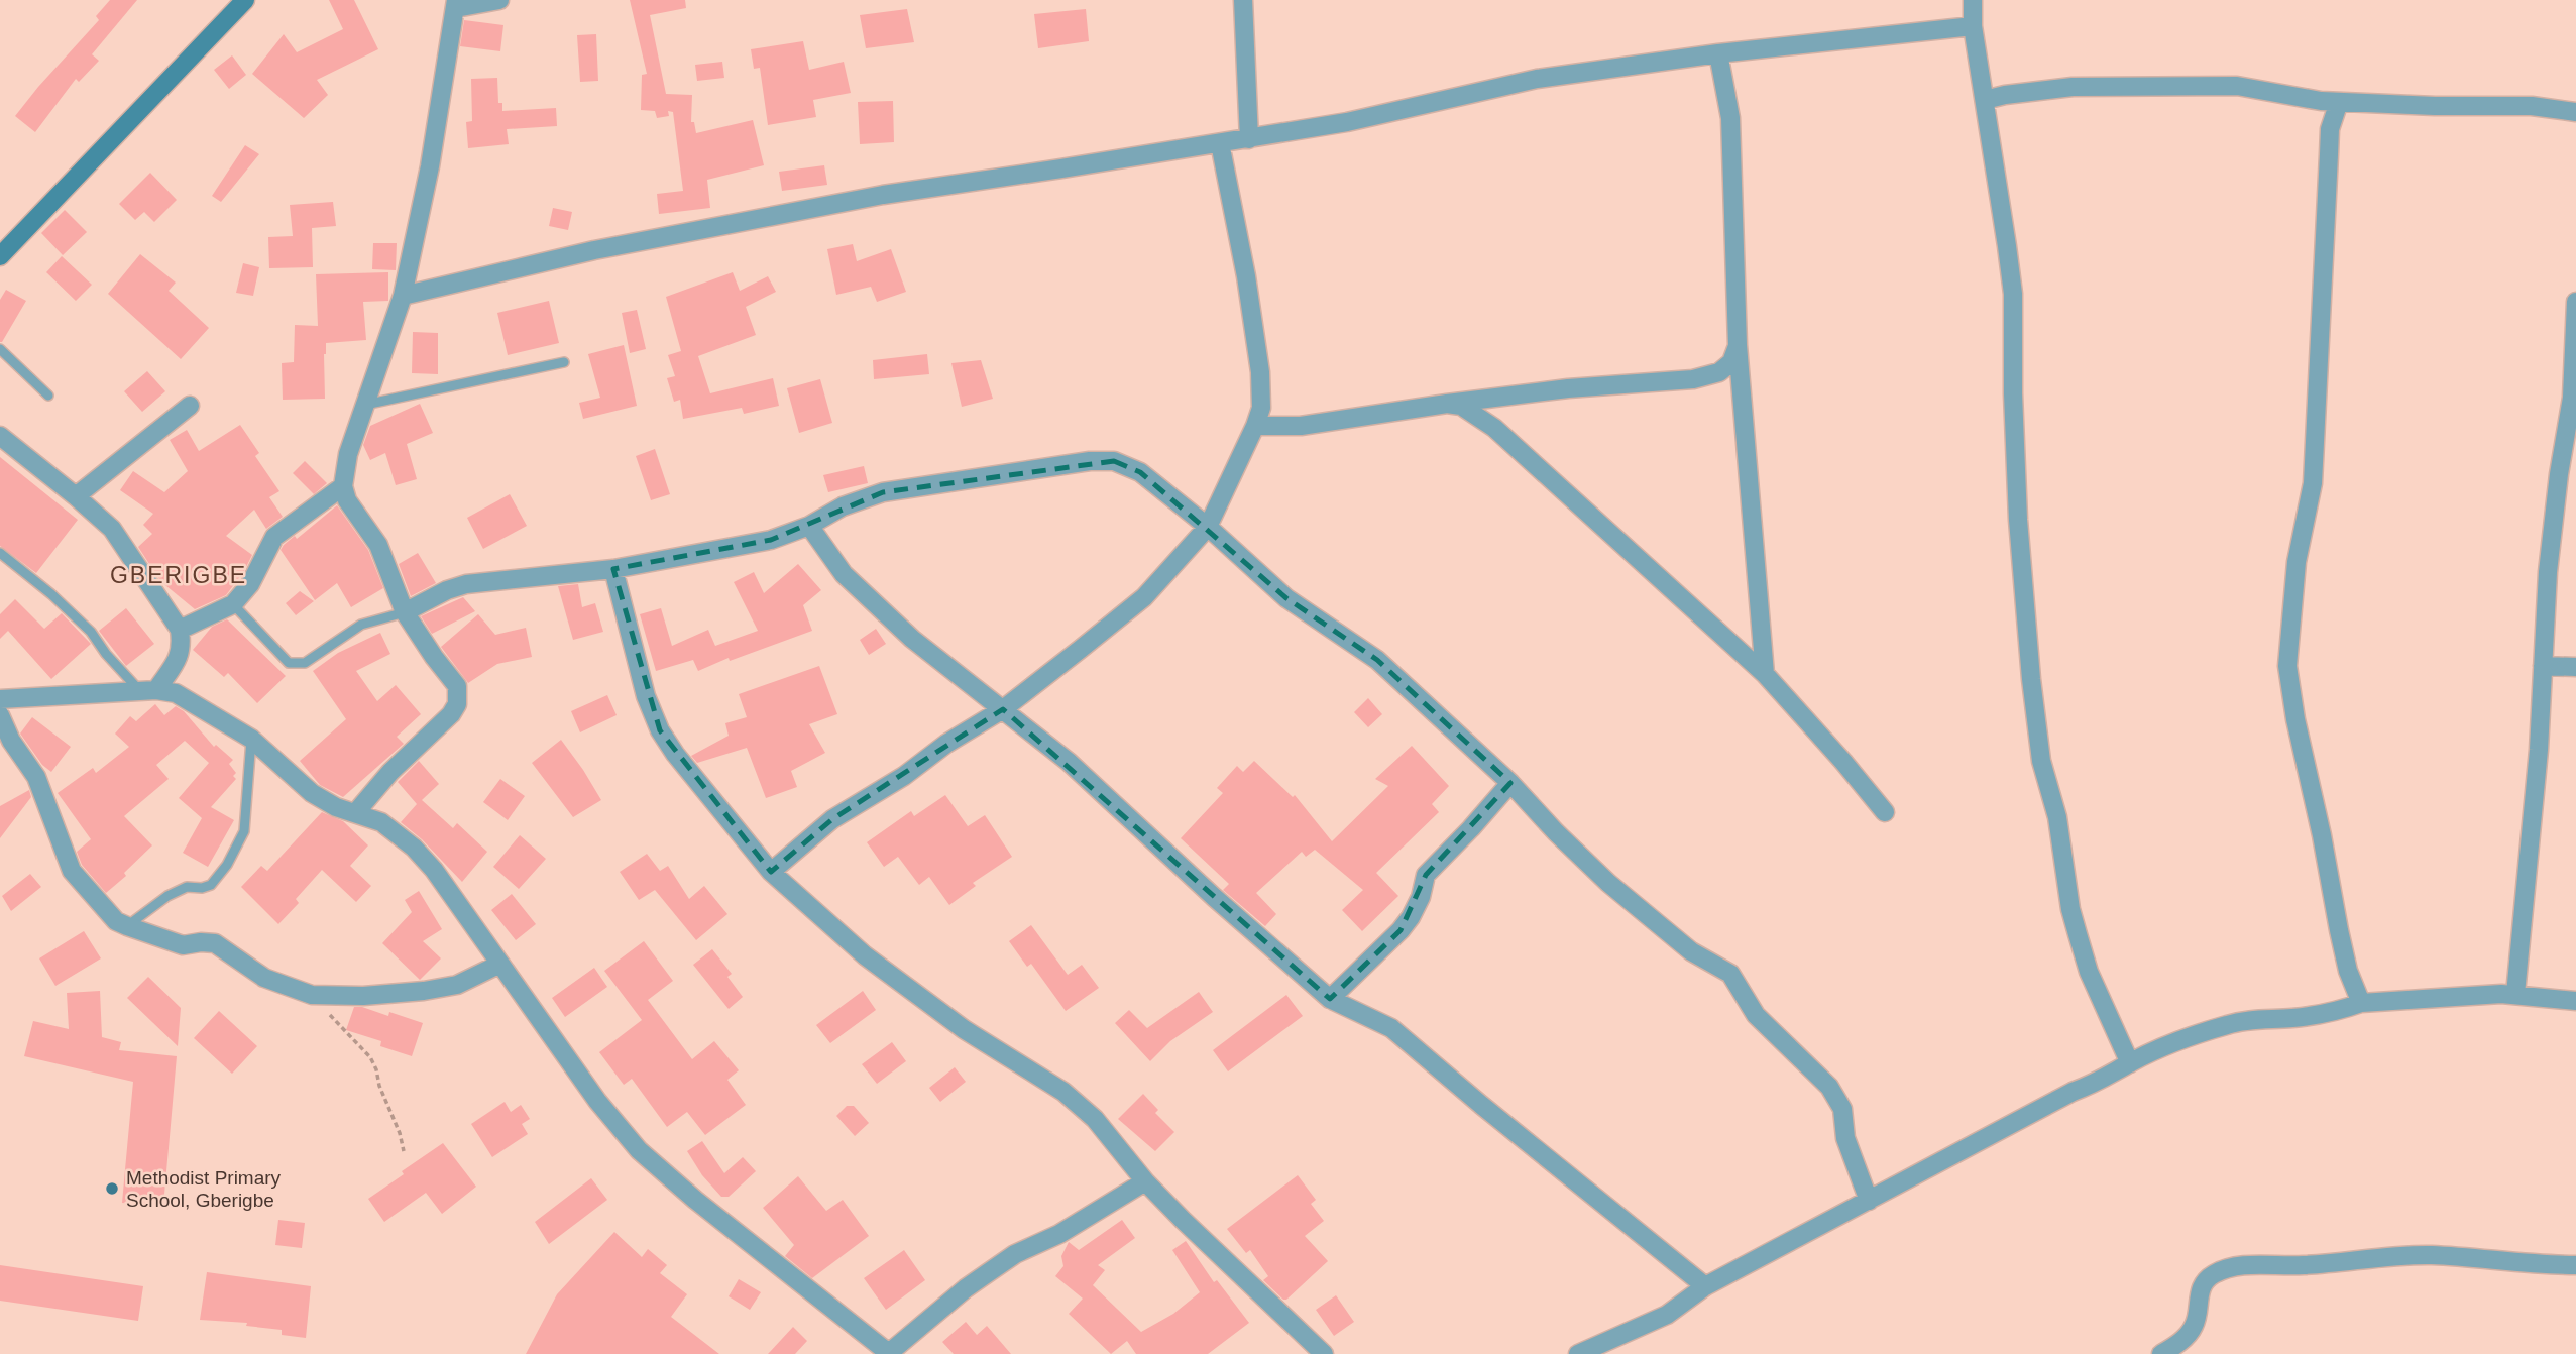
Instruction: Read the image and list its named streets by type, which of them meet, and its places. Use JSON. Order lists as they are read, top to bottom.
{
  "districts": ["GBERIGBE"],
  "places": ["Methodist Primary School, Gberigbe"]
}
